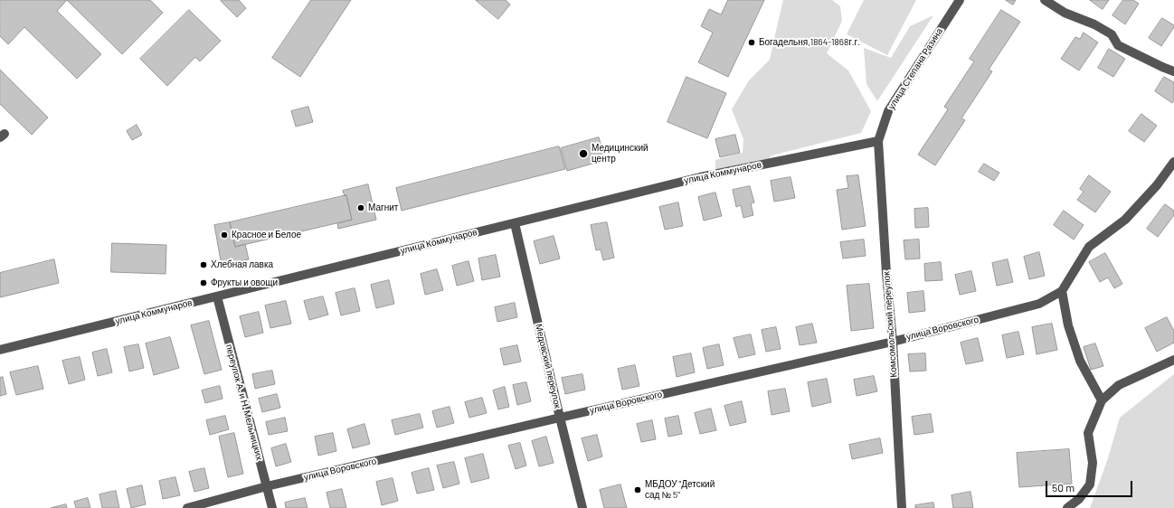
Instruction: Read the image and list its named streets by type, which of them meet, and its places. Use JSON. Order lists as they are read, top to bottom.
{
  "streets": {
    "street": [
      "улица Степана Разина",
      "улица Коммунаров",
      "Комсомольский переулок",
      "улица Воровского",
      "Медовский переулок",
      "переулок А. и Н. Мельницких"
    ]
  },
  "crossings": [
    ["улица Степана Разина", "улица Коммунаров"],
    ["улица Степана Разина", "Комсомольский переулок"],
    ["улица Коммунаров", "Комсомольский переулок"],
    ["улица Коммунаров", "Медовский переулок"],
    ["улица Коммунаров", "переулок А. и Н. Мельницких"],
    ["Комсомольский переулок", "улица Воровского"],
    ["улица Воровского", "Медовский переулок"],
    ["улица Воровского", "переулок А. и Н. Мельницких"]
  ],
  "places": [
    "Богадельня,1864-1868г.г.",
    "Медицинский центр",
    "Магнит",
    "Красное и Белое",
    "Хлебная лавка",
    "Фрукты и овощи",
    "МБДОУ \"Детский сад № 5\""
  ],
  "scale_bar": "50 m"
}
